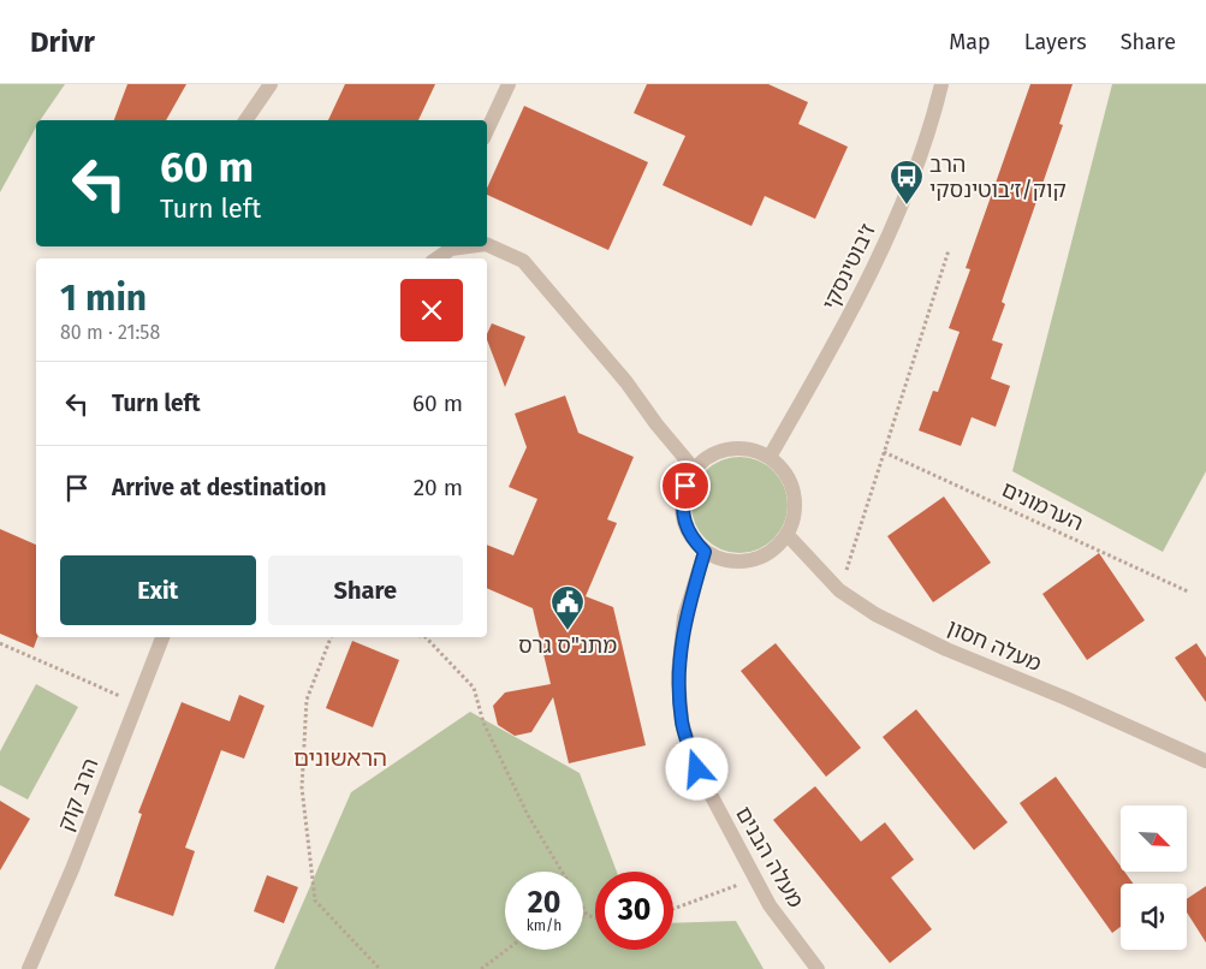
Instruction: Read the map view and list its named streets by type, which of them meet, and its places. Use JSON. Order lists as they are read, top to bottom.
{
  "streets": {
    "street": [
      "ז'בוטינסקי",
      "מעלה חסון",
      "הרב קוק",
      "מעלה הבנים"
    ],
    "path": ["הערמונים"]
  },
  "crossings": [
    ["ז'בוטינסקי", "מעלה חסון"],
    ["ז'בוטינסקי", "מעלה הבנים"],
    ["מעלה חסון", "מעלה הבנים"]
  ],
  "districts": ["הראשונים"],
  "places": {
    "bus stop": ["הרב קוק/ז׳בוטינסקי"],
    "public building": ["מתנ\"ס גרס"]
  },
  "north": "bottom right",
  "page": {
    "header": "Drivr",
    "nav": ["Map", "Layers", "Share"],
    "turn": ["60 m", "Turn left"],
    "heading": ["1 min", "80 m · 21:58"],
    "list": [
      {
        "name": "Turn left",
        "value": "60 m"
      },
      {
        "name": "Arrive at destination",
        "value": "20 m"
      }
    ],
    "buttons": ["Exit", "Share"],
    "speed": "20 km/h",
    "limit": "30"
  }
}
